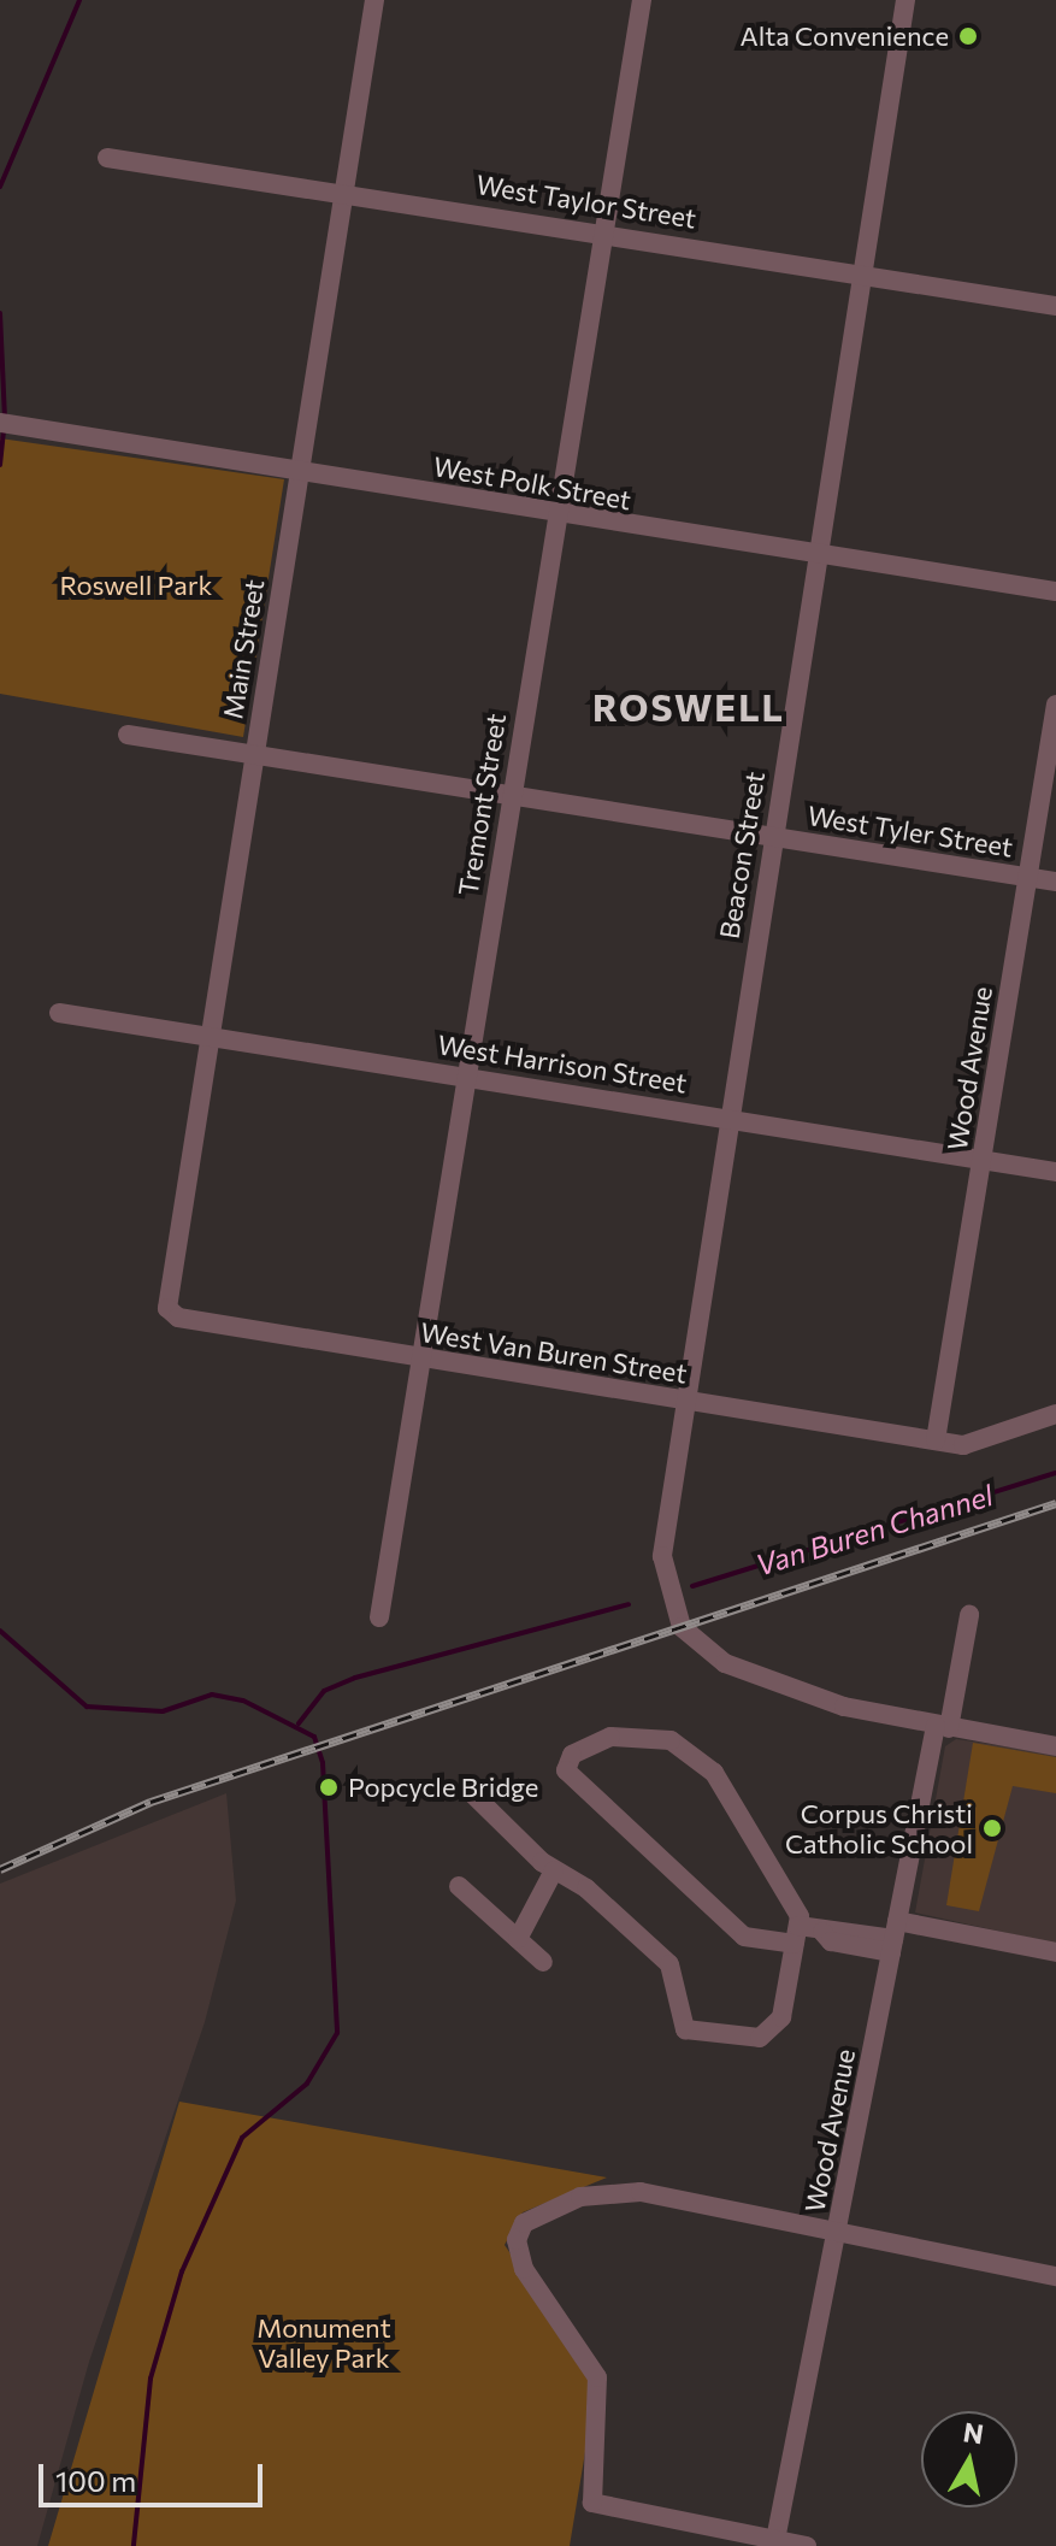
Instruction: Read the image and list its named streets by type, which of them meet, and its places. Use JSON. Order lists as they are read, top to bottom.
{
  "streets": {
    "street": [
      "West Taylor Street",
      "West Polk Street",
      "Main Street",
      "Tremont Street",
      "West Tyler Street",
      "Beacon Street",
      "West Harrison Street",
      "Wood Avenue",
      "West Van Buren Street"
    ]
  },
  "crossings": [
    ["West Taylor Street", "Main Street"],
    ["West Taylor Street", "Tremont Street"],
    ["West Taylor Street", "Beacon Street"],
    ["West Polk Street", "Main Street"],
    ["West Polk Street", "Tremont Street"],
    ["West Polk Street", "Beacon Street"],
    ["Main Street", "West Tyler Street"],
    ["Main Street", "West Harrison Street"],
    ["Main Street", "West Van Buren Street"],
    ["Tremont Street", "West Tyler Street"],
    ["Tremont Street", "West Harrison Street"],
    ["Tremont Street", "West Van Buren Street"],
    ["West Tyler Street", "Beacon Street"],
    ["West Tyler Street", "Wood Avenue"],
    ["Beacon Street", "West Harrison Street"],
    ["Beacon Street", "Wood Avenue"],
    ["Beacon Street", "West Van Buren Street"],
    ["West Harrison Street", "Wood Avenue"],
    ["Wood Avenue", "West Van Buren Street"]
  ],
  "districts": ["ROSWELL"],
  "water": ["Van Buren Channel"],
  "parks": ["Roswell Park", "Monument Valley Park"],
  "places": ["Alta Convenience", "Popcycle Bridge", "Corpus Christi Catholic School"],
  "scale_bar": "100 m",
  "north": "top"
}
